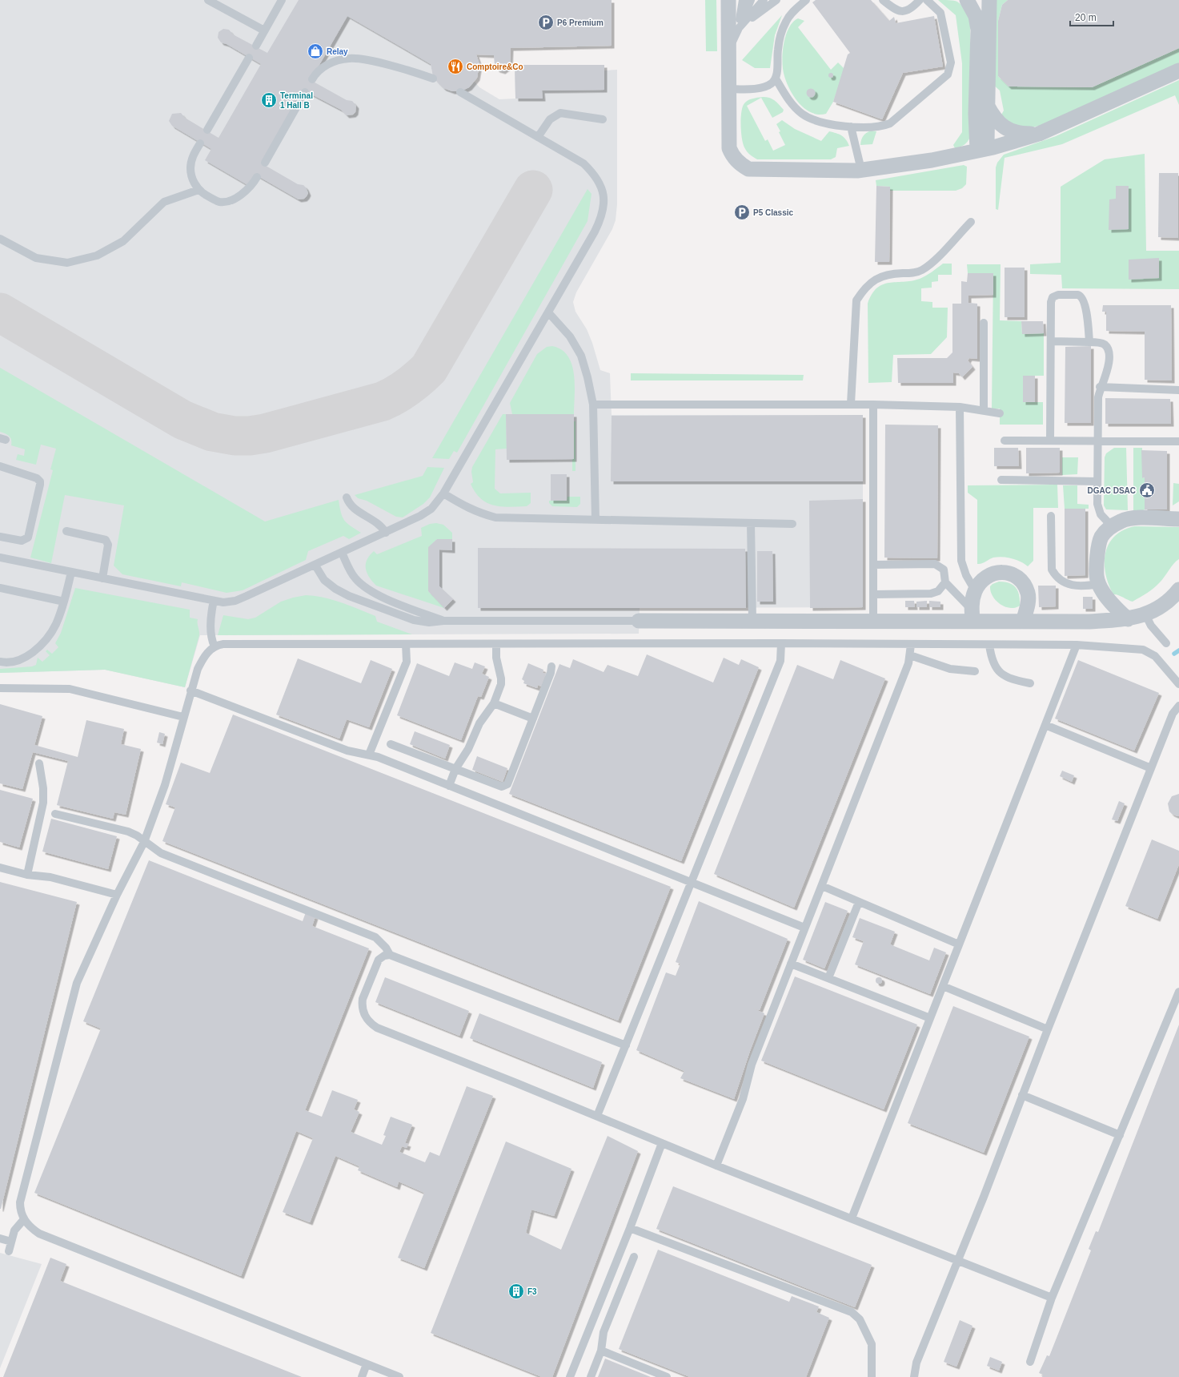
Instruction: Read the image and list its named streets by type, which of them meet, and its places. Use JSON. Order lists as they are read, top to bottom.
{
  "places": {
    "parking": ["P6 Premium", "P5 Classic"],
    "shop": ["Relay"],
    "restaurant": ["Comptoire&Co"],
    "building": ["Terminal 1 Hall B", "F3"],
    "public building": ["DGAC DSAC"]
  },
  "scale_bar": "20 m"
}
